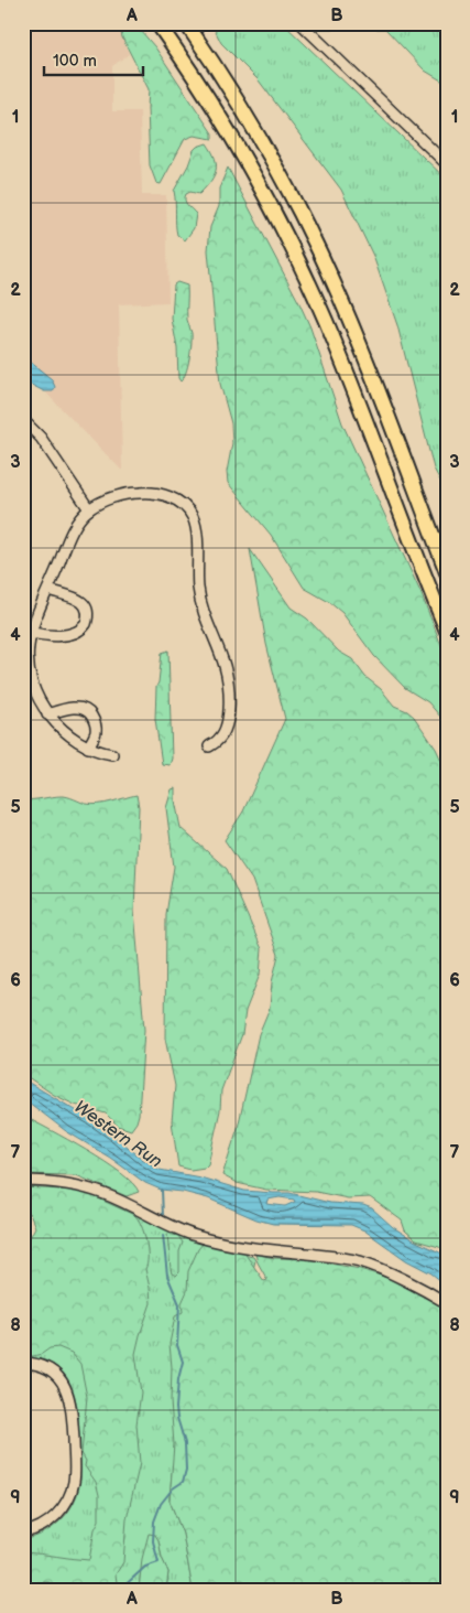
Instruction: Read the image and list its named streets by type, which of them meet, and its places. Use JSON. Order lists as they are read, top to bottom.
{
  "water": ["Western Run"],
  "scale_bar": "100 m",
  "grid": {
    "columns": ["A", "B"],
    "rows": [
      "1",
      "2",
      "3",
      "4",
      "5",
      "6",
      "7",
      "8",
      "9"
    ]
  }
}
